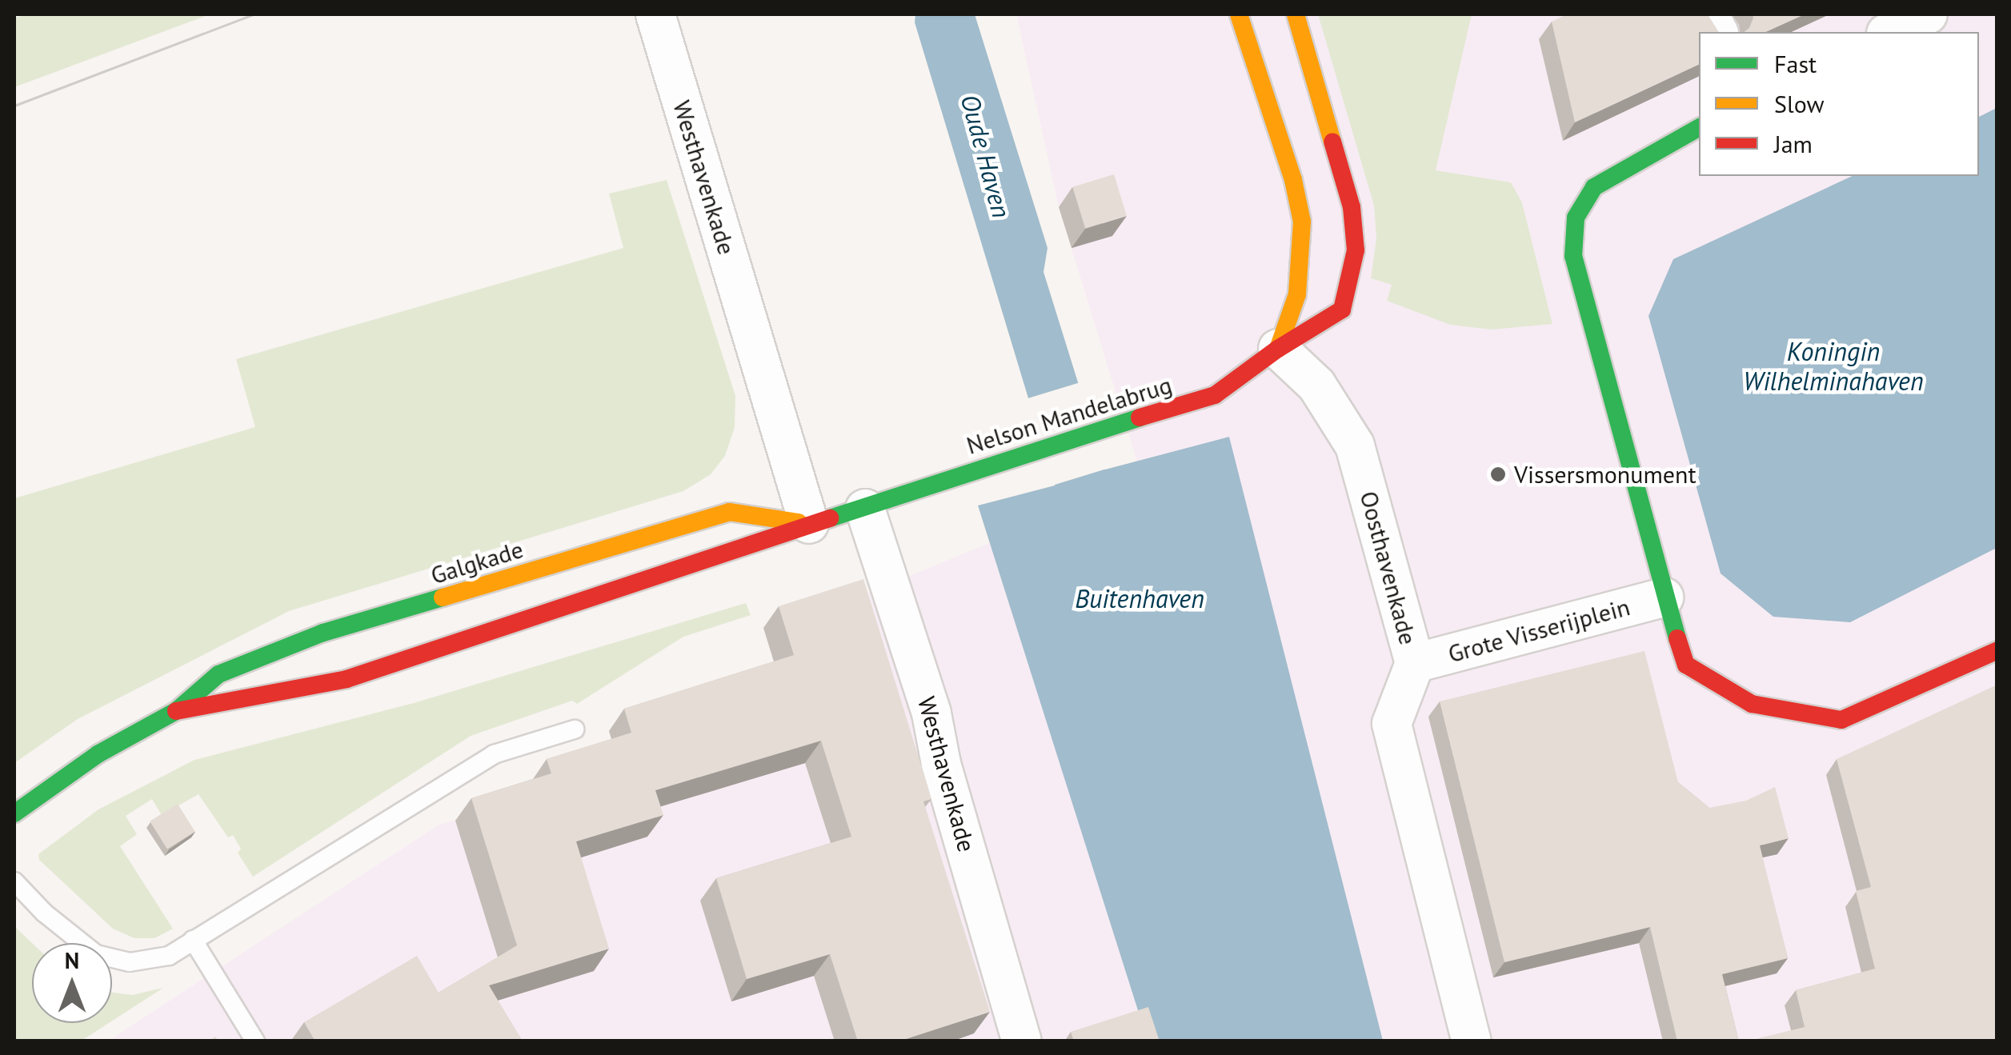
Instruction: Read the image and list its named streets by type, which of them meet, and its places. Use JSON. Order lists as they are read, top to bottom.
{
  "streets": {
    "main road": ["Nelson Mandelabrug", "Galgkade"],
    "street": ["Westhavenkade", "Oosthavenkade", "Grote Visserijplein"]
  },
  "crossings": [
    ["Westhavenkade", "Nelson Mandelabrug"],
    ["Westhavenkade", "Galgkade"],
    ["Nelson Mandelabrug", "Galgkade"],
    ["Nelson Mandelabrug", "Oosthavenkade"],
    ["Oosthavenkade", "Grote Visserijplein"]
  ],
  "water": ["Oude Haven", "Koningin Wilhelminahaven", "Buitenhaven"],
  "places": ["Vissersmonument"],
  "legend": ["Fast", "Slow", "Jam"],
  "north": "top"
}
